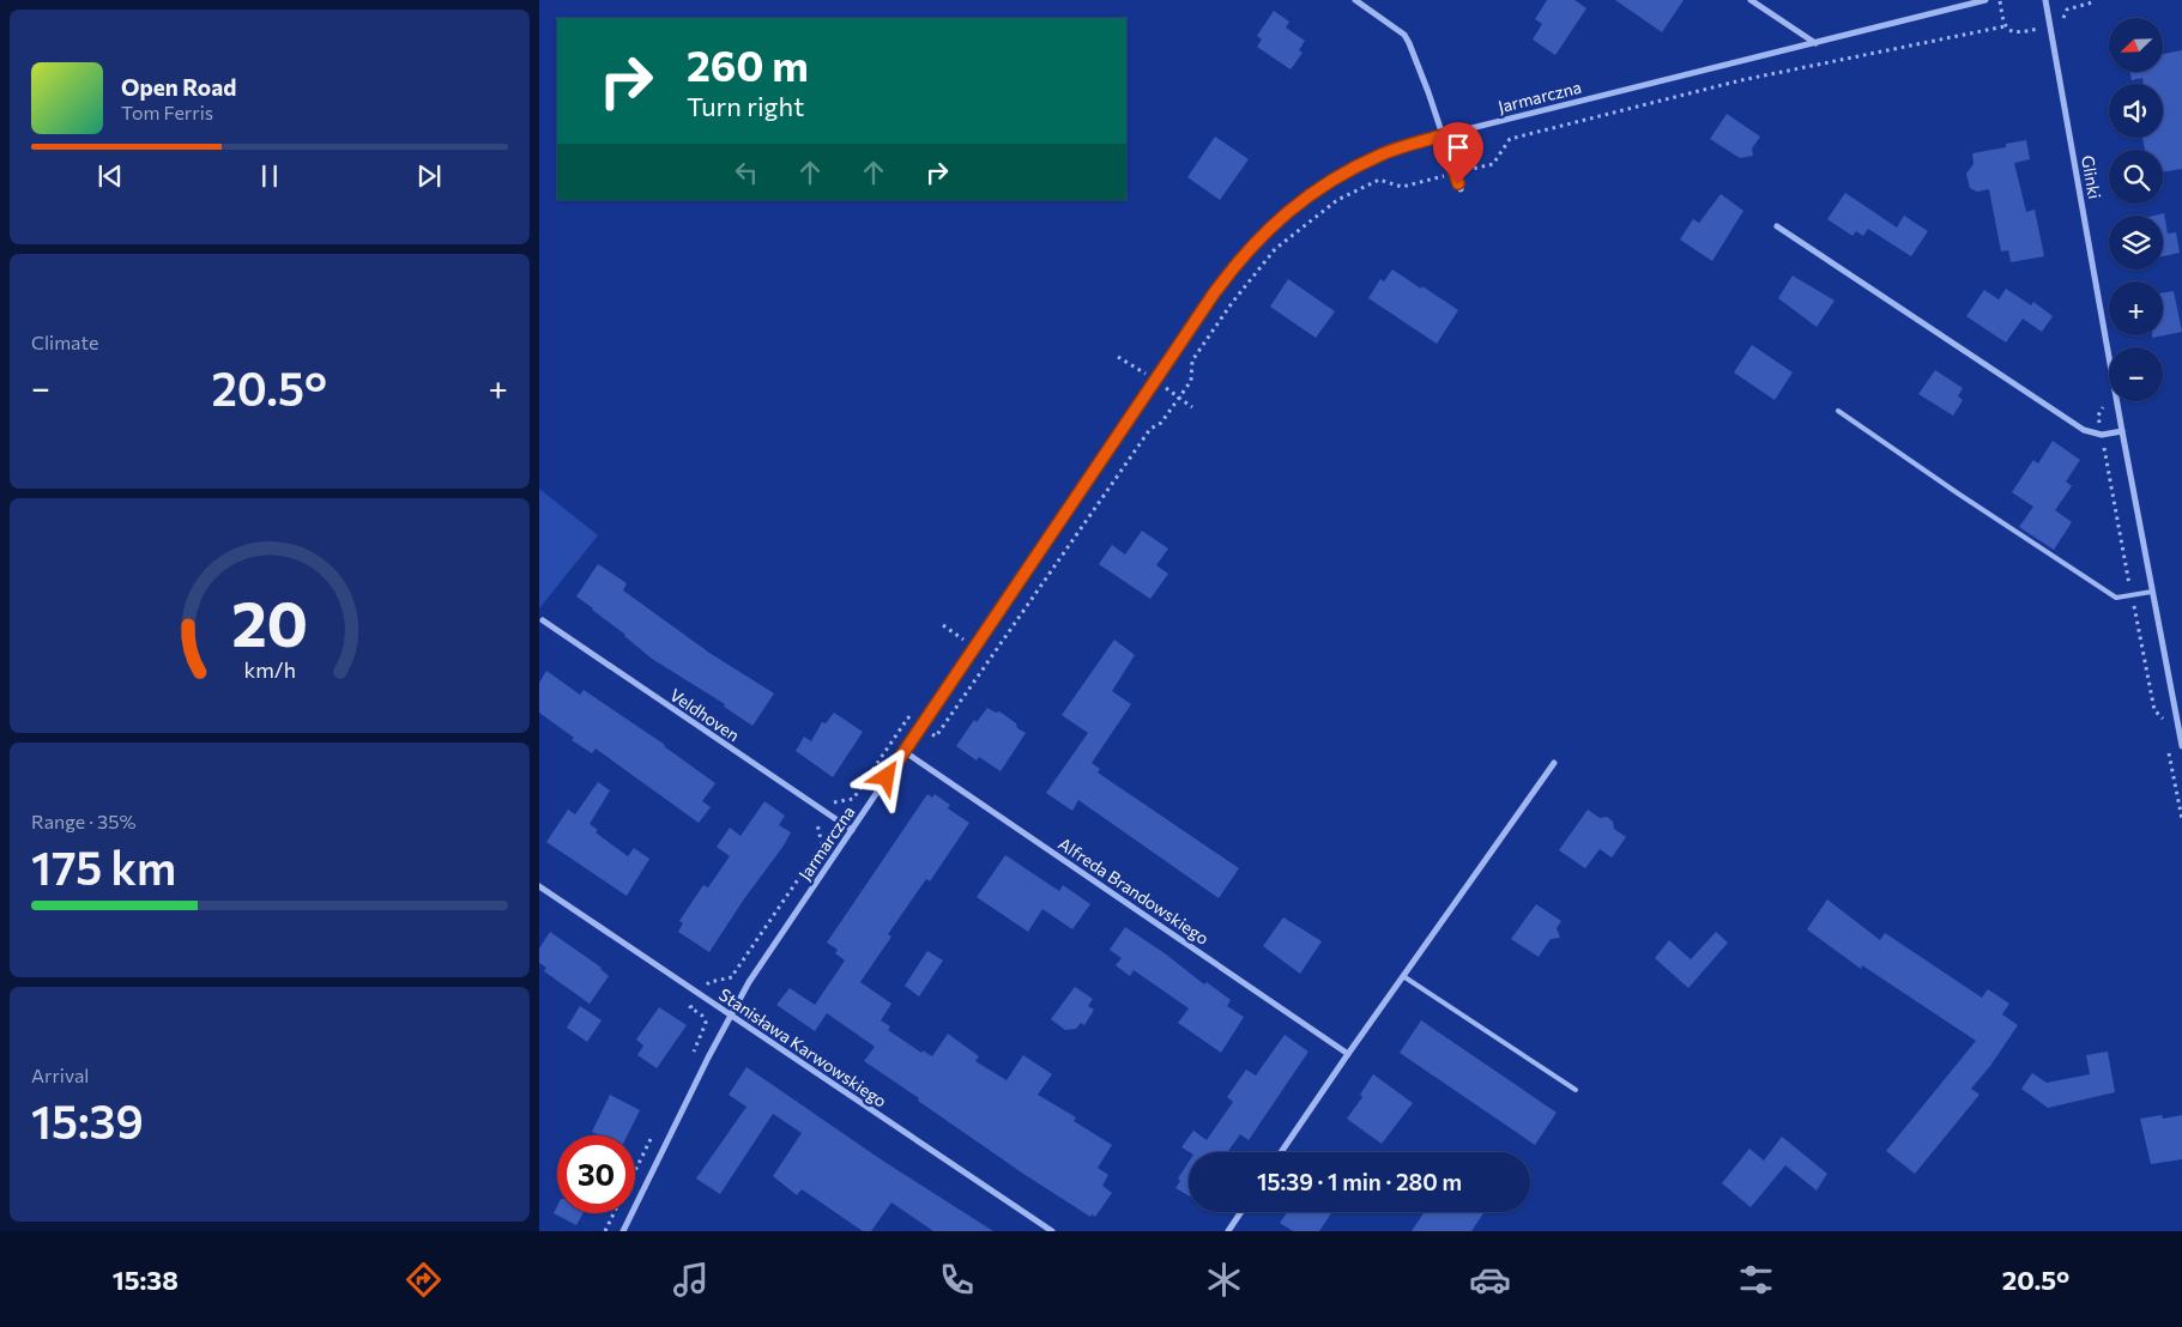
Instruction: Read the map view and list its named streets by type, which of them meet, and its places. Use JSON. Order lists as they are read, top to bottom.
{
  "streets": {
    "street": [
      "Jarmarczna",
      "Glinki",
      "Veldhoven",
      "Alfreda Brandowskiego",
      "Stanisława Karwowskiego"
    ]
  },
  "crossings": [
    ["Jarmarczna", "Veldhoven"],
    ["Jarmarczna", "Alfreda Brandowskiego"],
    ["Jarmarczna", "Stanisława Karwowskiego"]
  ],
  "north": "bottom left",
  "page": {
    "map_buttons": ["+", "−"],
    "turn": ["260 m", "Turn right"],
    "song": ["Open Road", "Tom Ferris"],
    "tile": [
      "Climate",
      ["Range · 35%", "175 km"],
      ["Arrival", "15:39"]
    ],
    "heat": ["−", "20.5°", "+"],
    "limit": "30",
    "trip": "15:39 · 1 min · 280 m",
    "tabs": ["15:38", "20.5°"],
    "gauge": ["20", "km/h"]
  }
}
